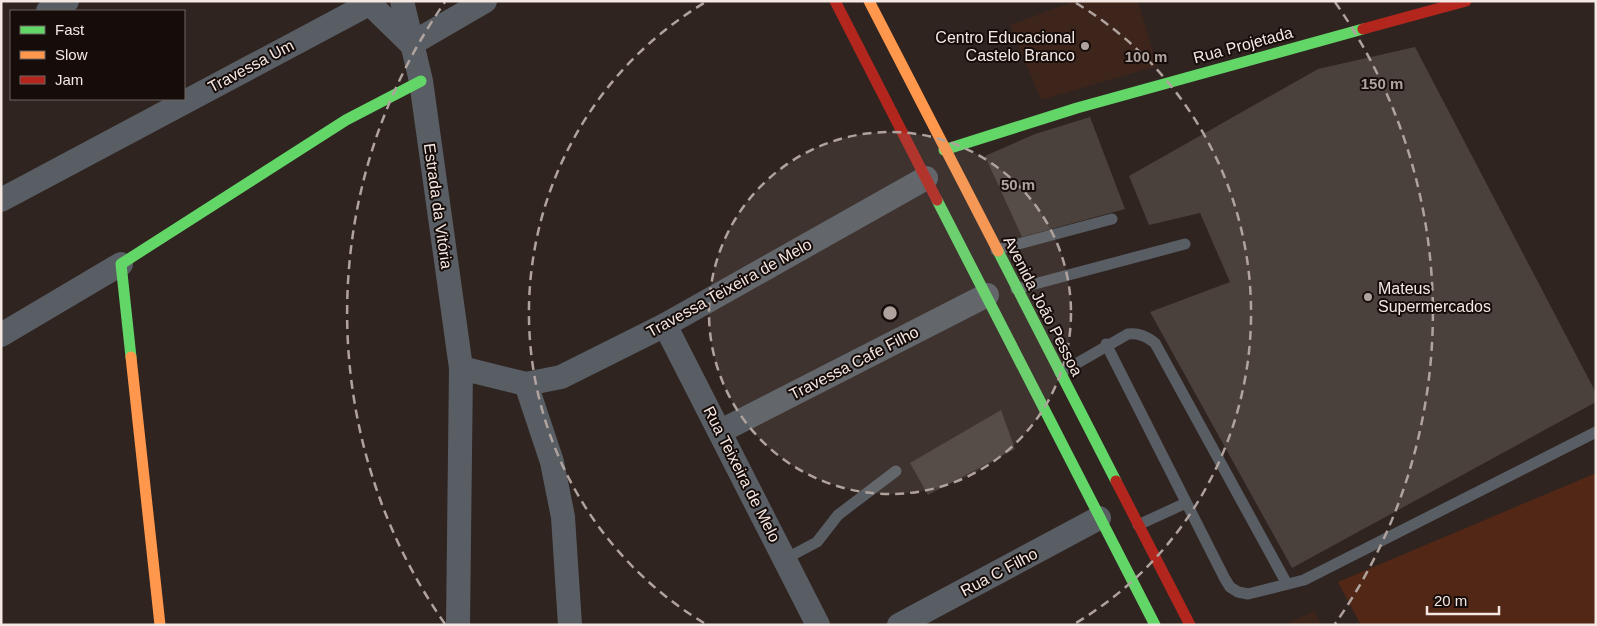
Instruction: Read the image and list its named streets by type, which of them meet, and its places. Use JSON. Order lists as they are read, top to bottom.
{
  "streets": {
    "main road": ["Rua Projetada", "Avenida João Pessoa"],
    "street": [
      "Travessa Um",
      "Estrada da Vitória",
      "Travessa Teixeira de Melo",
      "Travessa Cafe Filho",
      "Rua Teixeira de Melo",
      "Rua C Filho"
    ]
  },
  "crossings": [
    ["Rua Projetada", "Avenida João Pessoa"],
    ["Travessa Teixeira de Melo", "Rua Teixeira de Melo"],
    ["Travessa Cafe Filho", "Rua Teixeira de Melo"]
  ],
  "places": ["Centro Educacional Castelo Branco", "Mateus Supermercados"],
  "legend": ["Fast", "Slow", "Jam"],
  "scale_bar": "20 m",
  "rings": ["100 m", "150 m", "50 m"]
}
